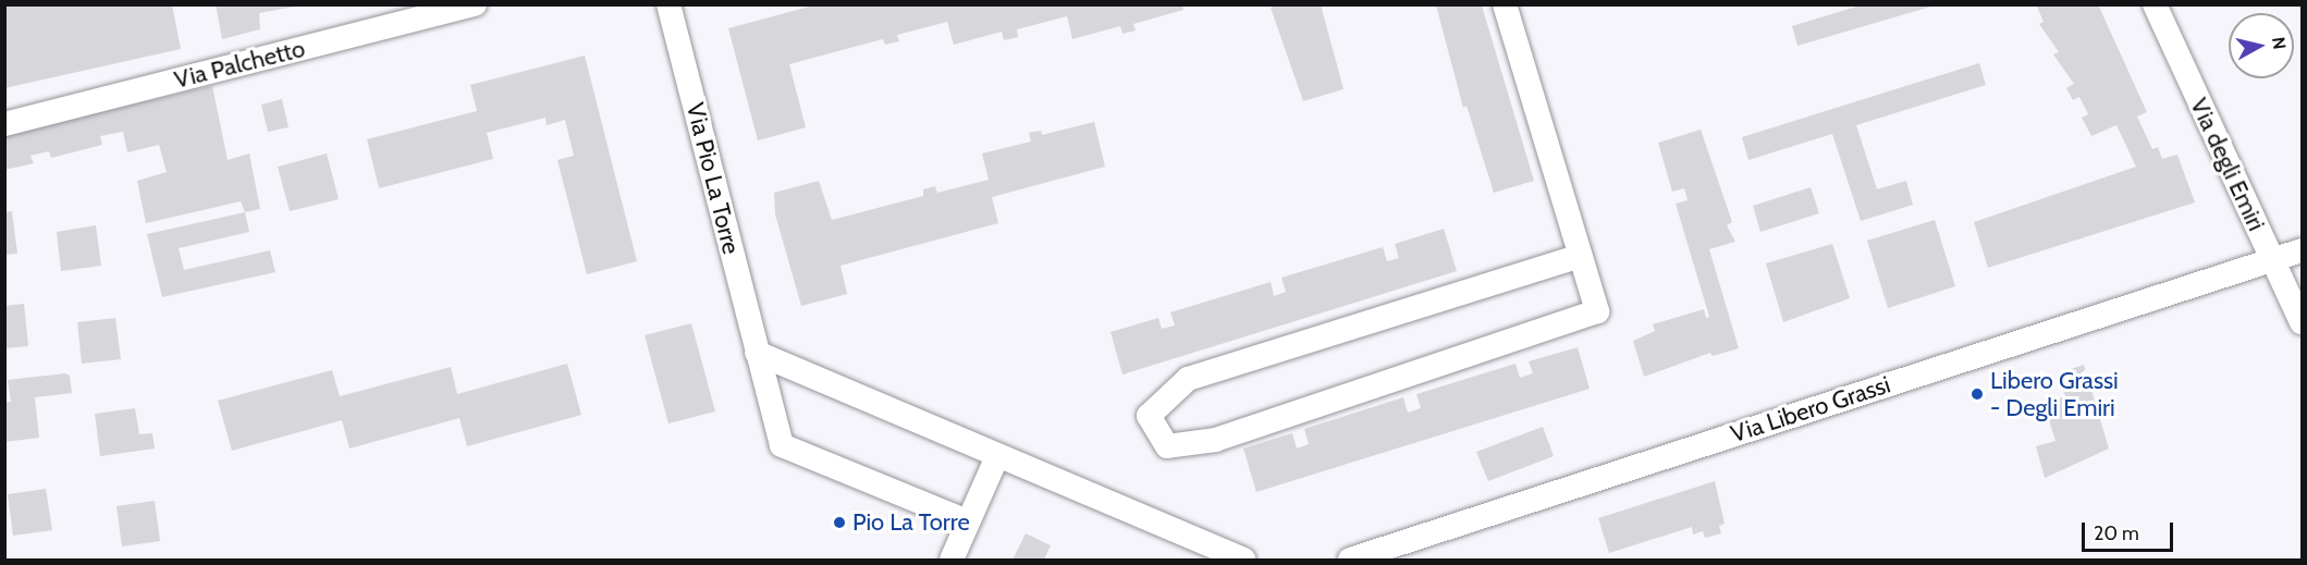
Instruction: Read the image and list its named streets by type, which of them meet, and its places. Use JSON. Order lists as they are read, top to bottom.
{
  "streets": {
    "street": [
      "Via Palchetto",
      "Via degli Emiri",
      "Via Pio La Torre",
      "Via Libero Grassi"
    ]
  },
  "crossings": [
    ["Via degli Emiri", "Via Libero Grassi"]
  ],
  "places": ["Libero Grassi - Degli Emiri", "Pio La Torre"],
  "scale_bar": "20 m",
  "north": "right"
}
